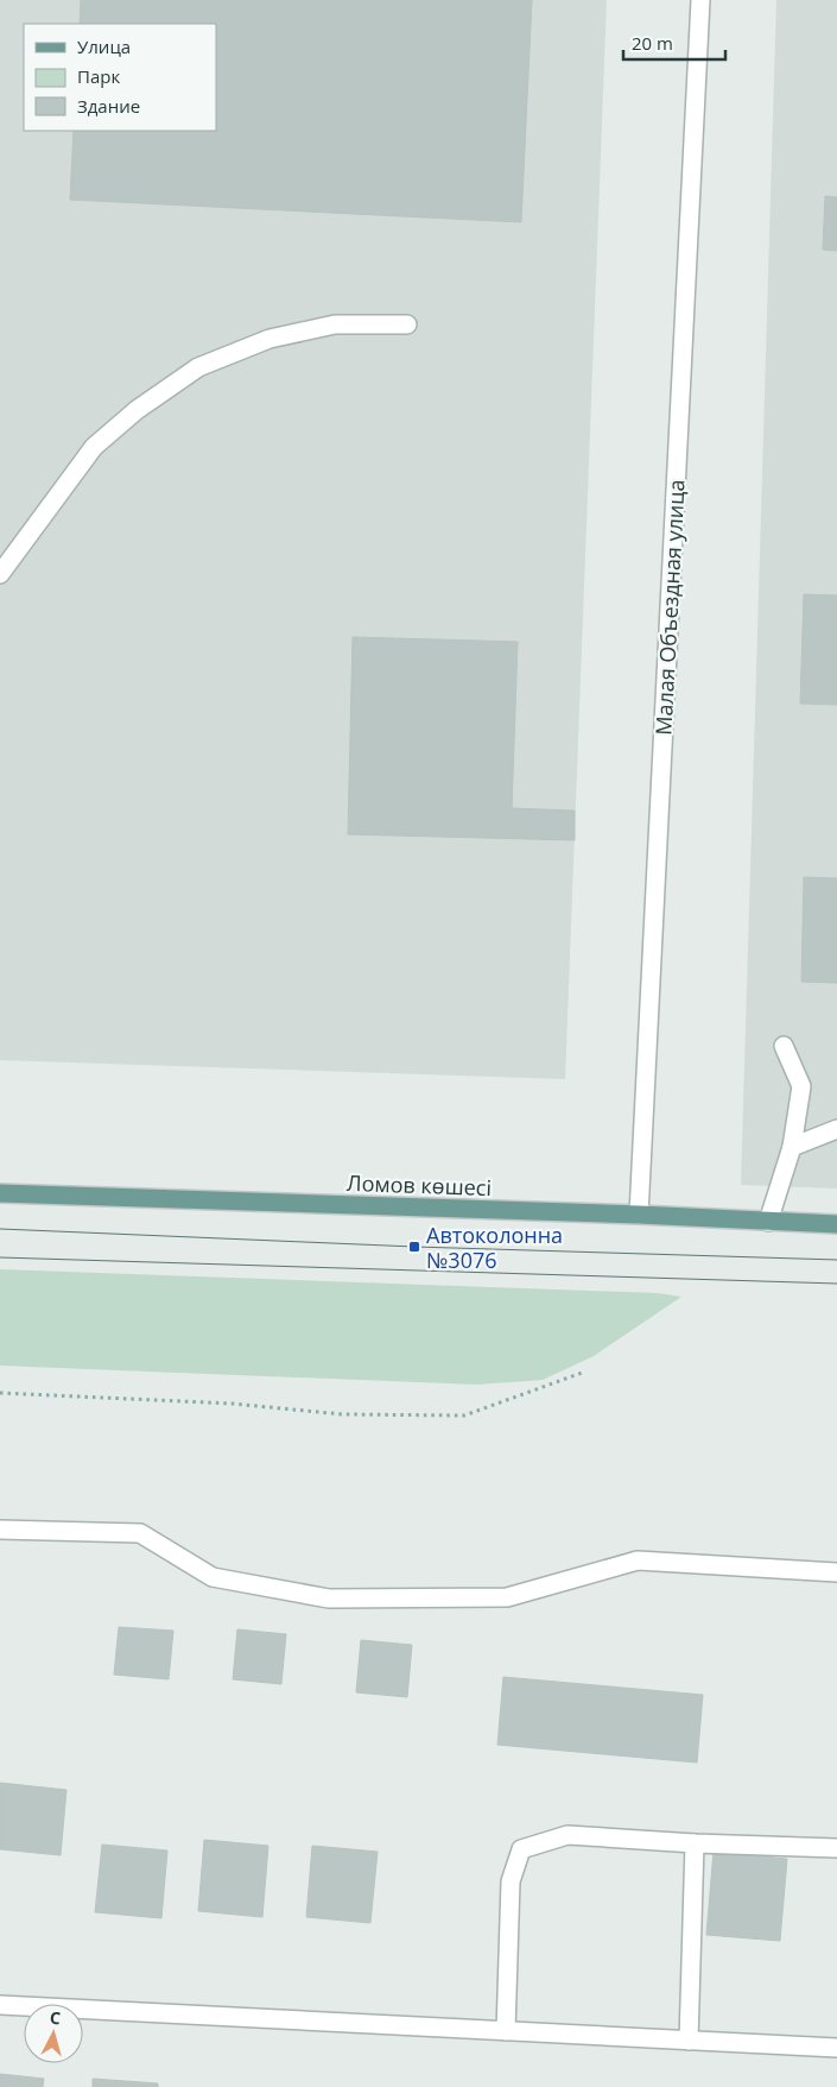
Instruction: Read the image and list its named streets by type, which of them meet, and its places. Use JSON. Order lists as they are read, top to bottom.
{
  "streets": {
    "main road": ["Ломов көшесі"],
    "street": ["Малая Объездная улица"]
  },
  "crossings": [
    ["Малая Объездная улица", "Ломов көшесі"]
  ],
  "places": {
    "transit": ["Автоколонна №3076"]
  },
  "legend": ["Улица", "Парк", "Здание"],
  "scale_bar": "20 m",
  "north": "top"
}
